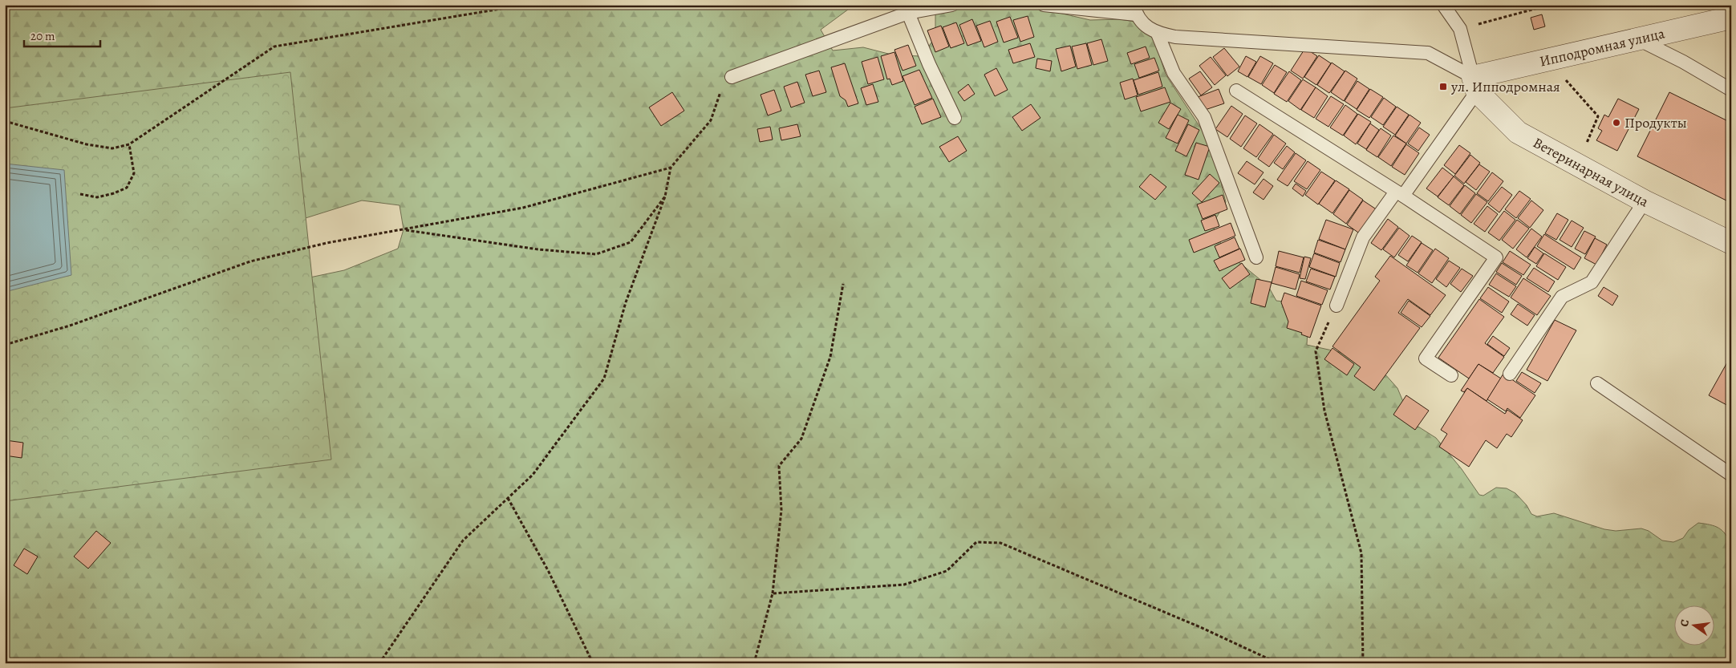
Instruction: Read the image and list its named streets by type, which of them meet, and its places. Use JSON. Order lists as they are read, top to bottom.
{
  "streets": {
    "street": ["Ипподромная улица", "Ветеринарная улица"]
  },
  "crossings": [
    ["Ипподромная улица", "Ветеринарная улица"]
  ],
  "places": {
    "transit": ["ул. Ипподромная"],
    "other": ["Продукты"]
  },
  "scale_bar": "20 m",
  "north": "left"
}
